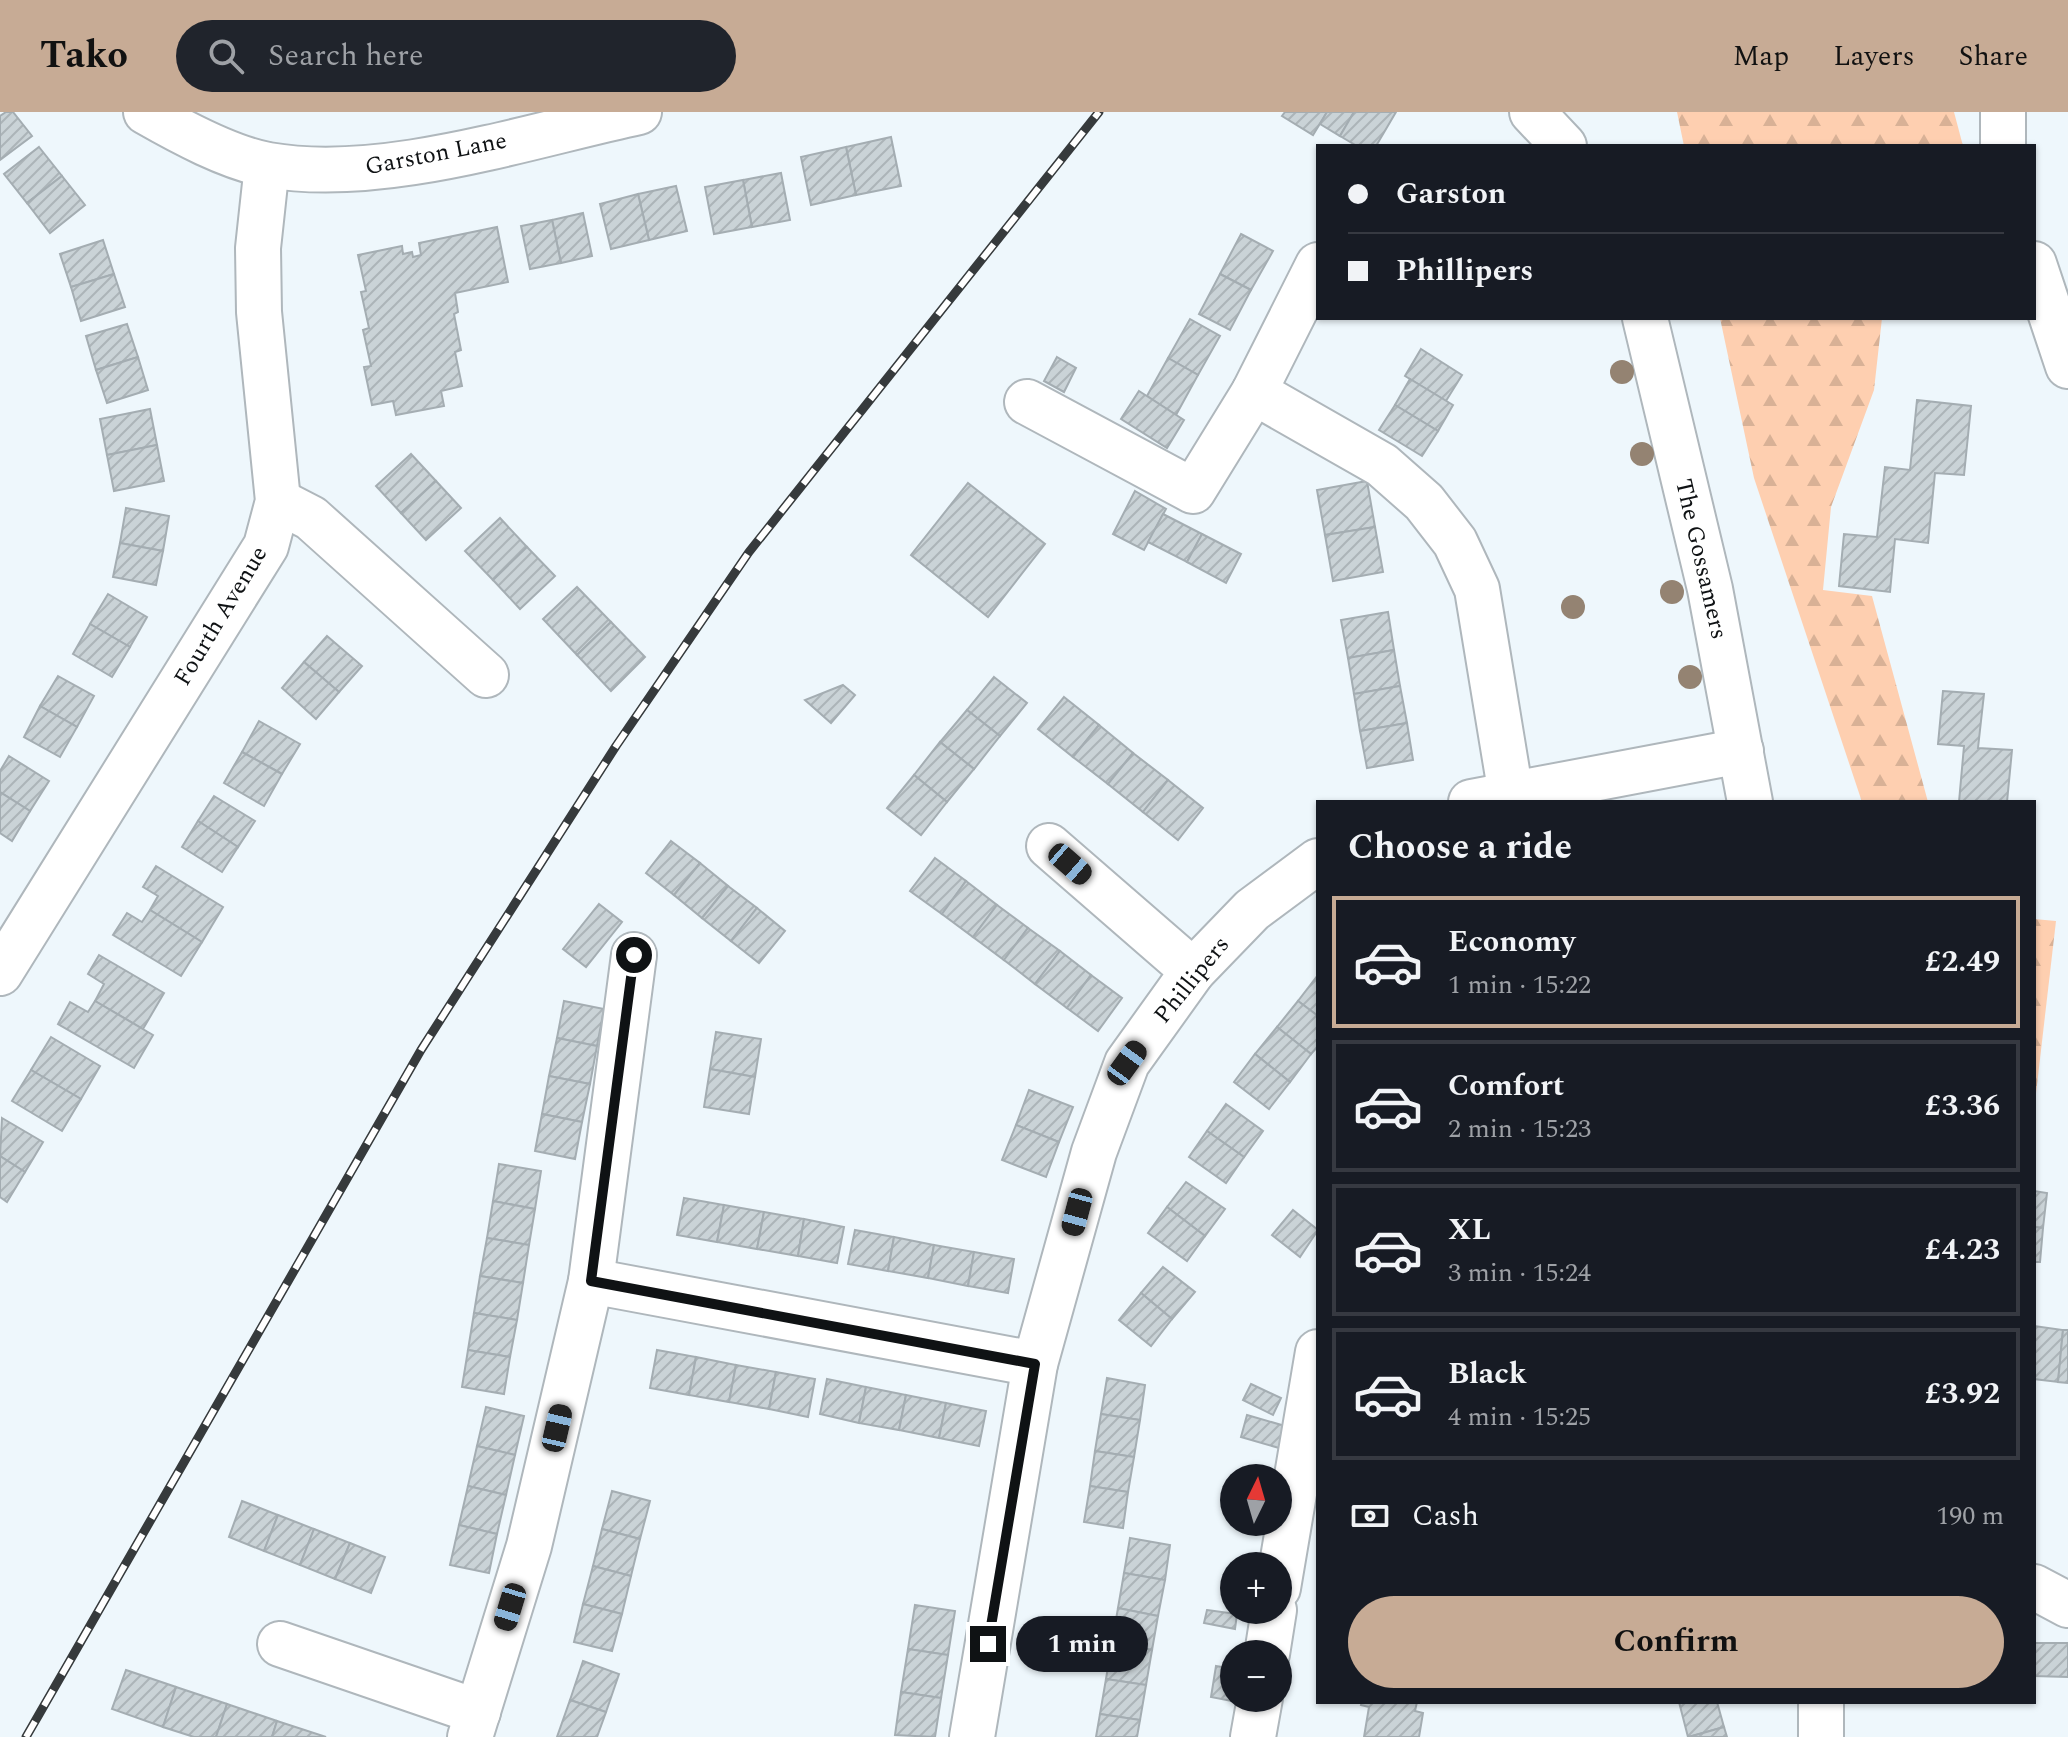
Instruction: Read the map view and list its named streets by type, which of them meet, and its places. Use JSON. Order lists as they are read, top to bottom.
{
  "streets": {
    "street": [
      "Garston Lane",
      "The Gossamers",
      "Fourth Avenue",
      "Phillipers"
    ]
  },
  "crossings": [
    ["Garston Lane", "Fourth Avenue"]
  ],
  "north": "top",
  "page": {
    "header": "Tako",
    "search": "Search here",
    "nav": ["Map", "Layers", "Share"],
    "banner": ["Garston", "Phillipers"],
    "heading": "Choose a ride",
    "list": [
      {
        "name": "Economy",
        "note": "1 min · 15:22",
        "value": "£2.49"
      },
      {
        "name": "Comfort",
        "note": "2 min · 15:23",
        "value": "£3.36"
      },
      {
        "name": "XL",
        "note": "3 min · 15:24",
        "value": "£4.23"
      },
      {
        "name": "Black",
        "note": "4 min · 15:25",
        "value": "£3.92"
      }
    ],
    "map_buttons": ["+", "−"],
    "pay": ["Cash", "190 m"],
    "buttons": "Confirm",
    "bubble": "1 min"
  }
}
